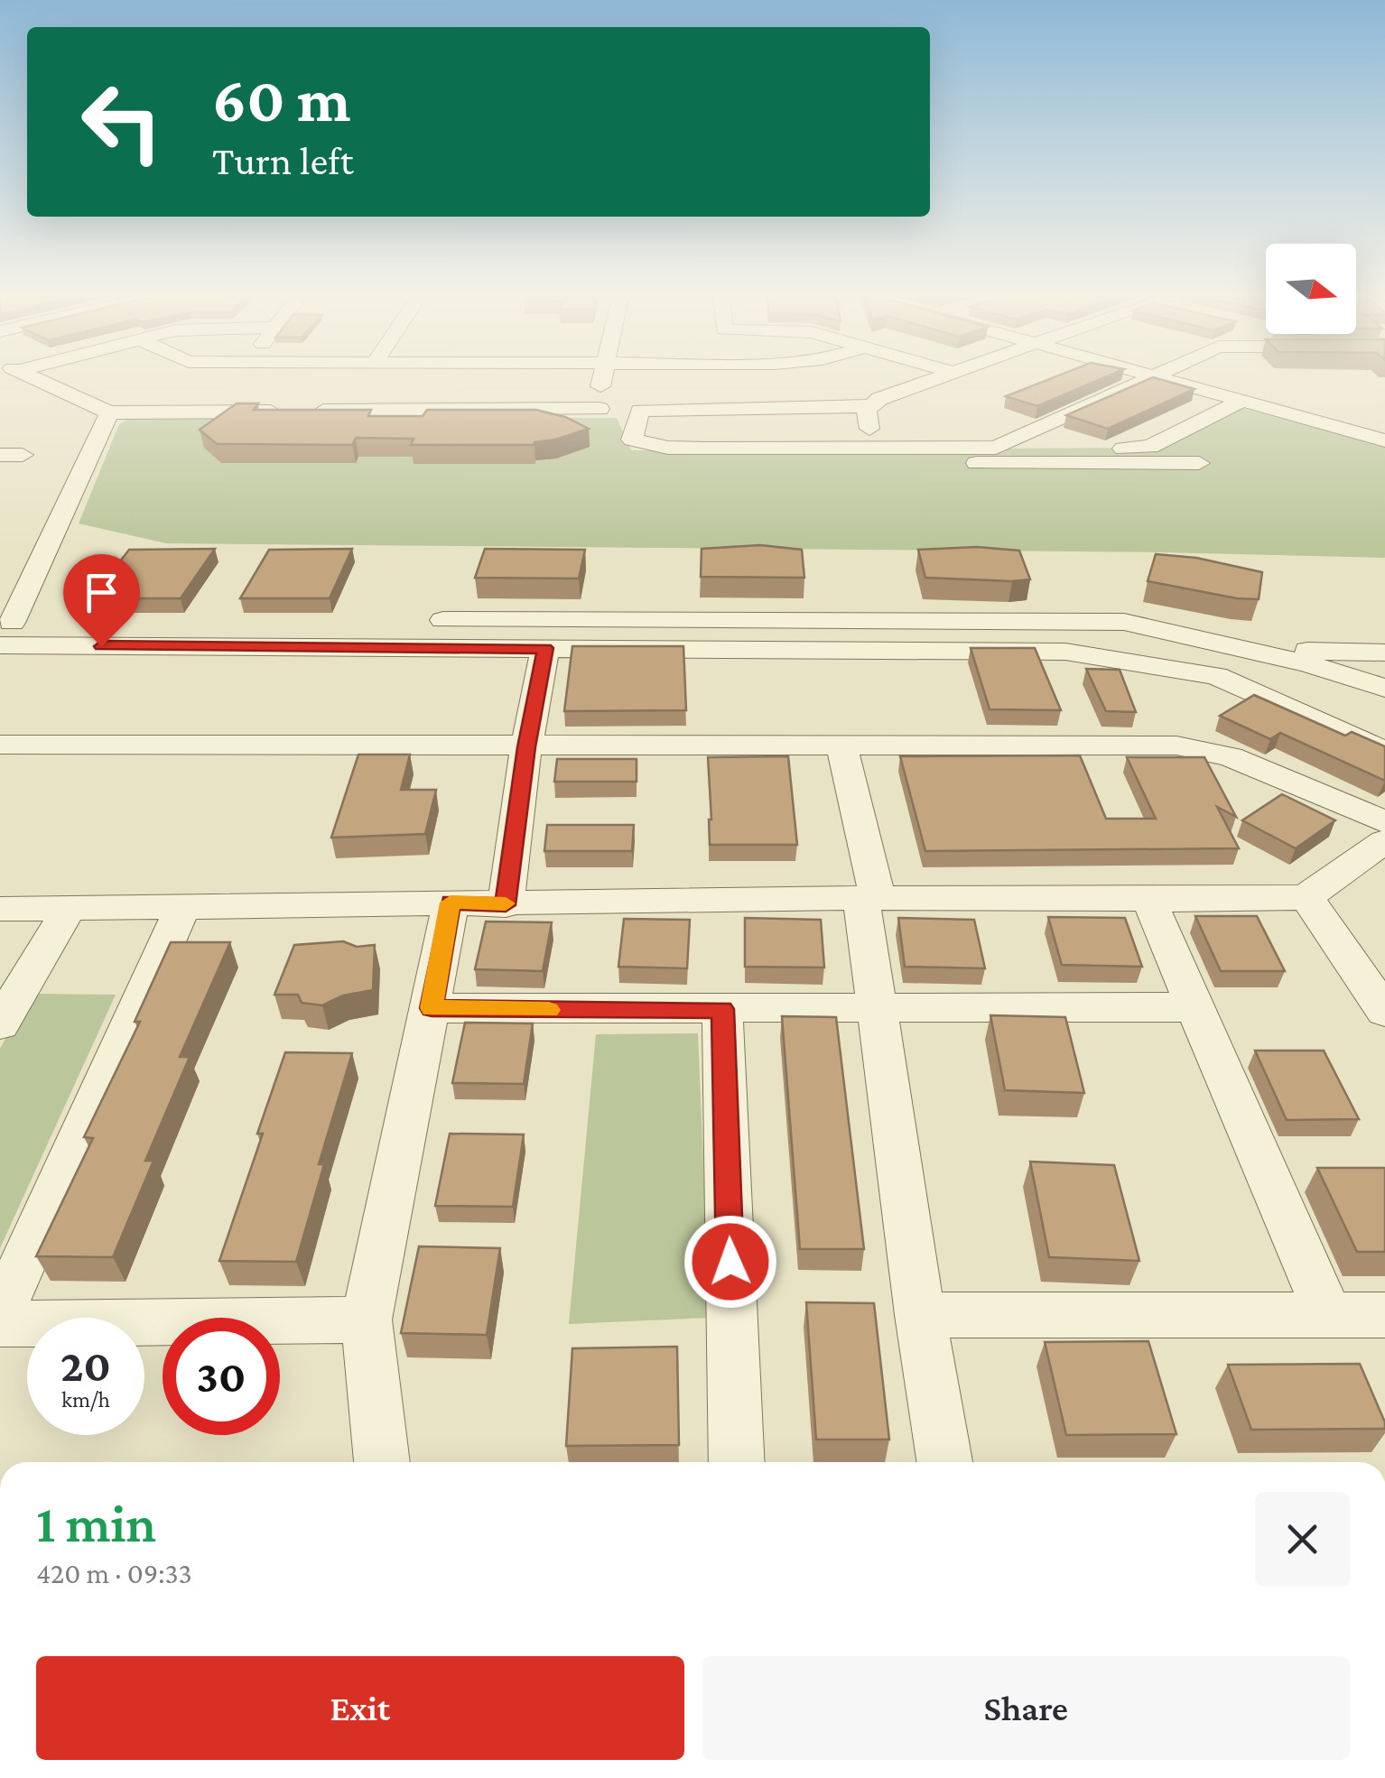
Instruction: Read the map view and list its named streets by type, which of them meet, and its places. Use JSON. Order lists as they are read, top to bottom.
{
  "north": "right",
  "page": {
    "turn": ["60 m", "Turn left"],
    "speed": "20 km/h",
    "limit": "30",
    "heading": ["1 min", "420 m · 09:33"],
    "buttons": ["Exit", "Share"]
  }
}
